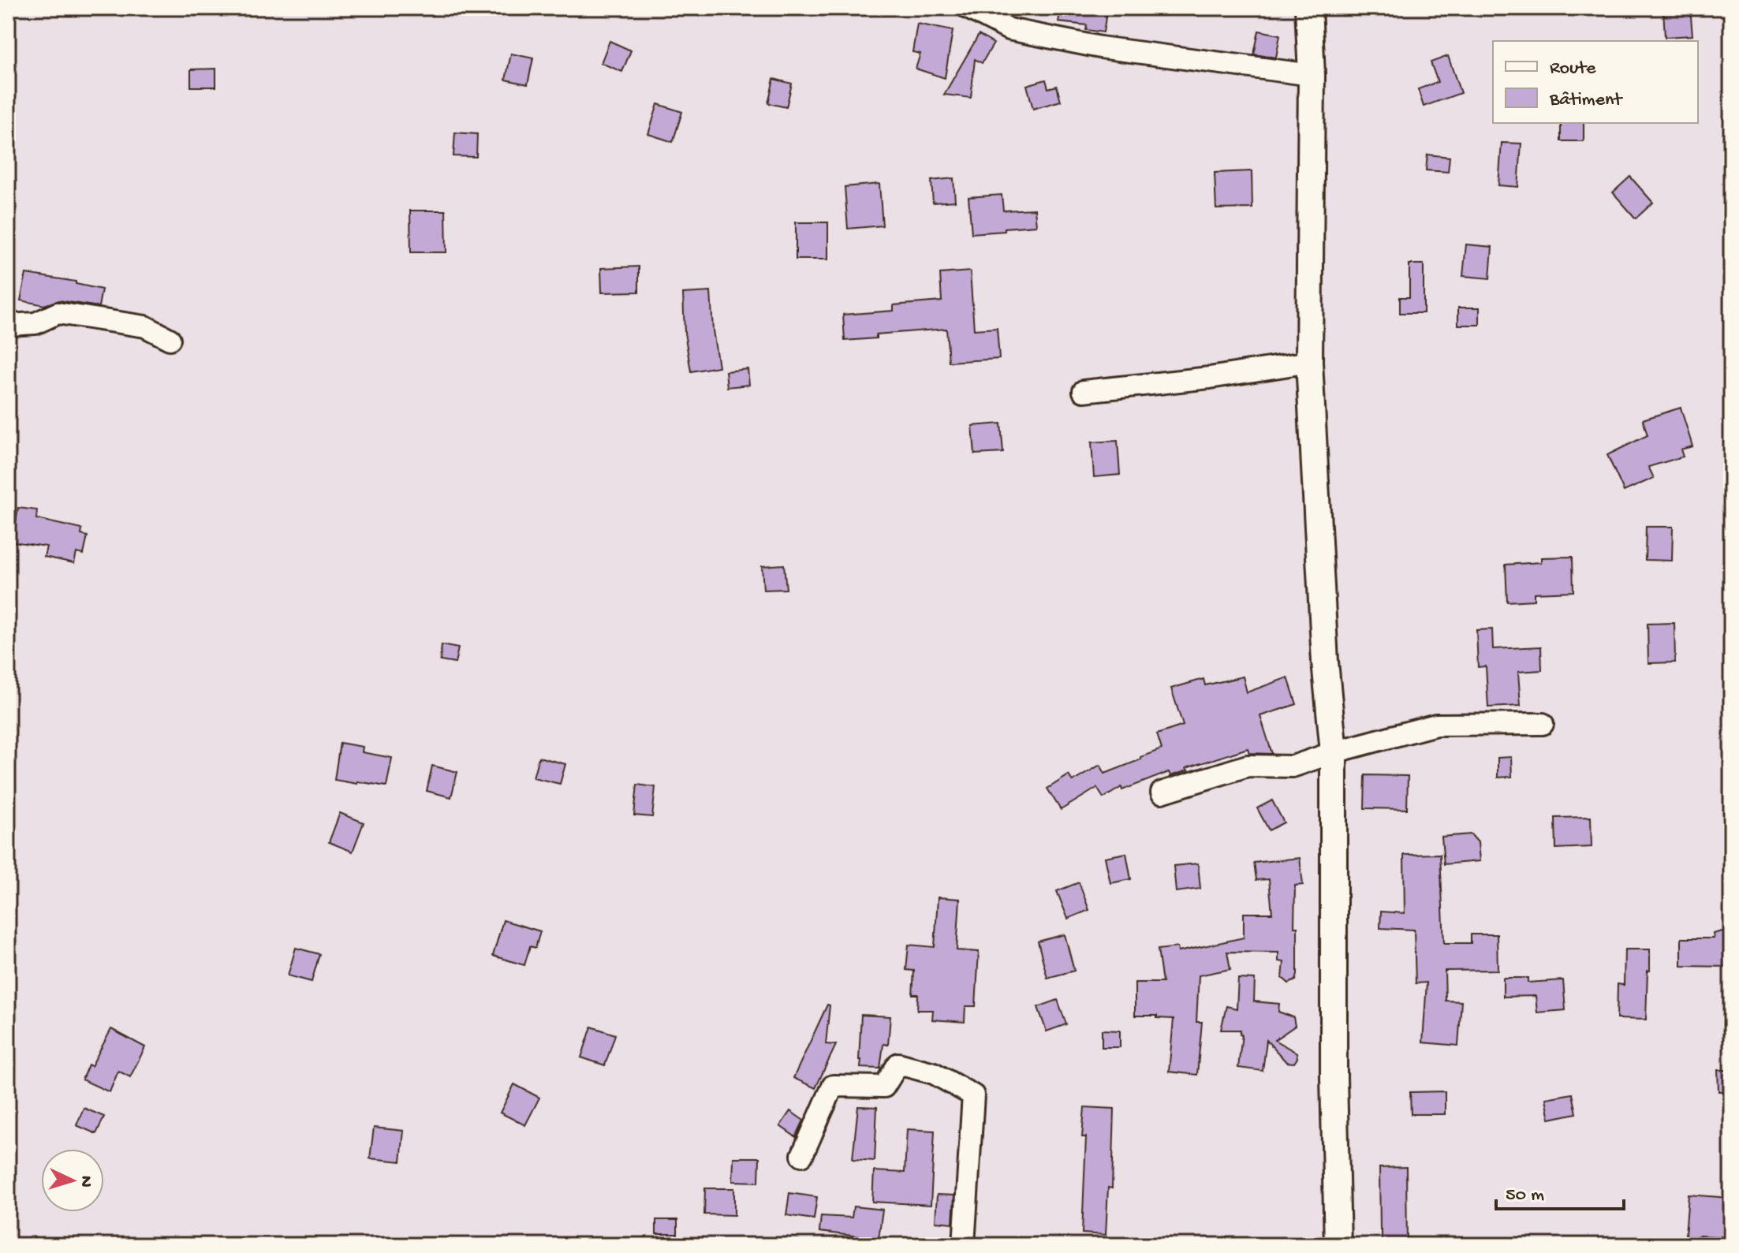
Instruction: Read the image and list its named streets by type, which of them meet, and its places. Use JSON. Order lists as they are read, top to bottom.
{
  "legend": ["Route", "Bâtiment"],
  "scale_bar": "50 m",
  "north": "right"
}
